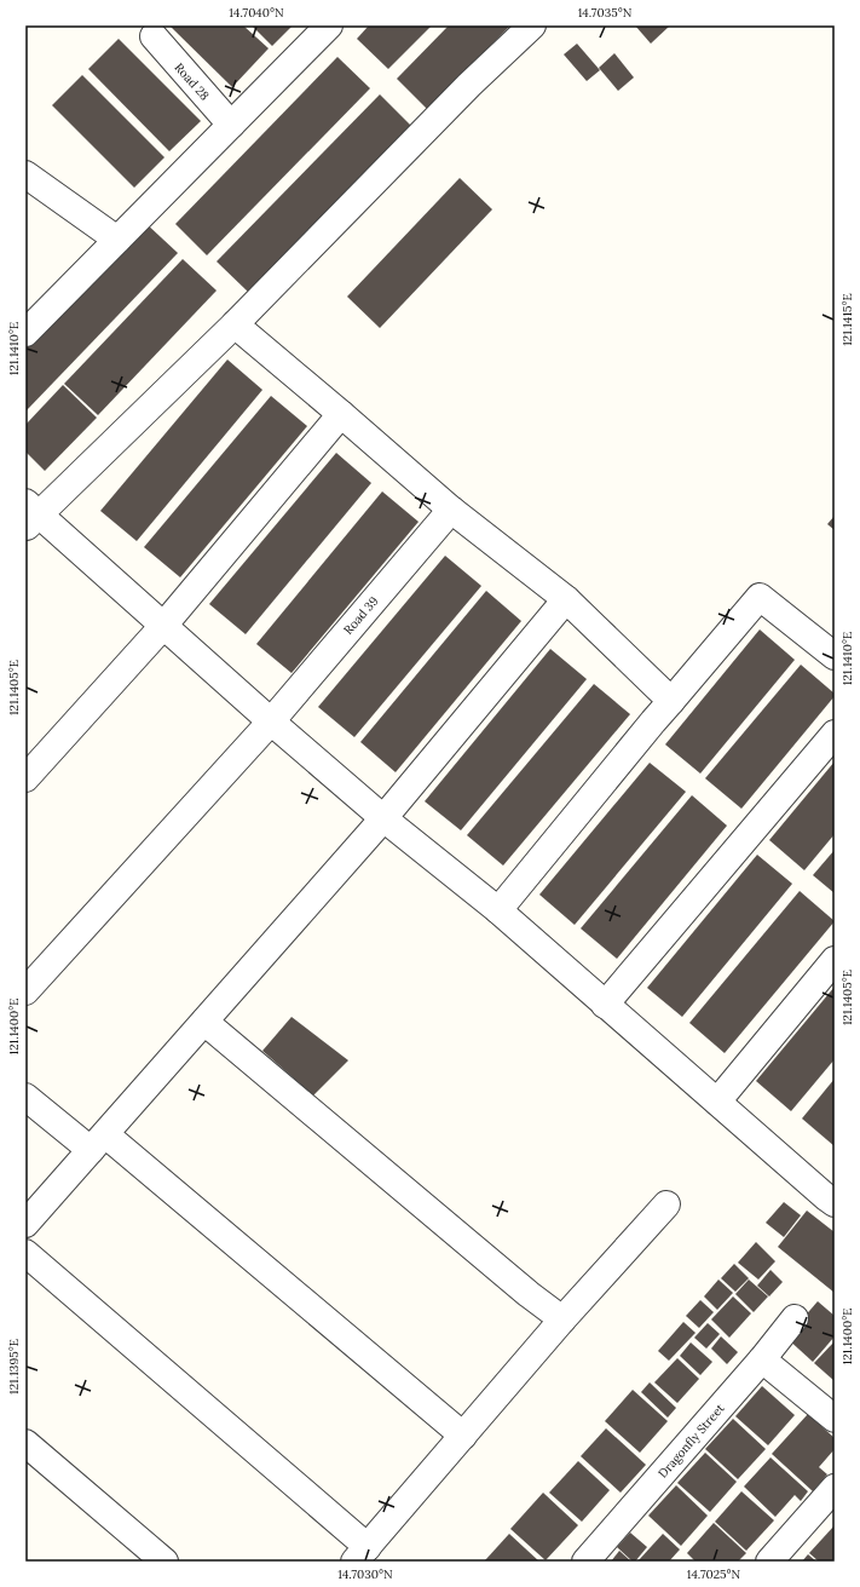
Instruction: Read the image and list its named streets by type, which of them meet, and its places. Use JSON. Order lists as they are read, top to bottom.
{
  "streets": {
    "street": ["Road 28", "Road 39", "Dragonfly Street"]
  },
  "coordinates": [
    "14.7040°N",
    "14.7035°N",
    "121.1415°E",
    "121.1410°E",
    "121.1405°E",
    "121.1400°E",
    "121.1395°E",
    "14.7030°N",
    "14.7025°N"
  ]
}
